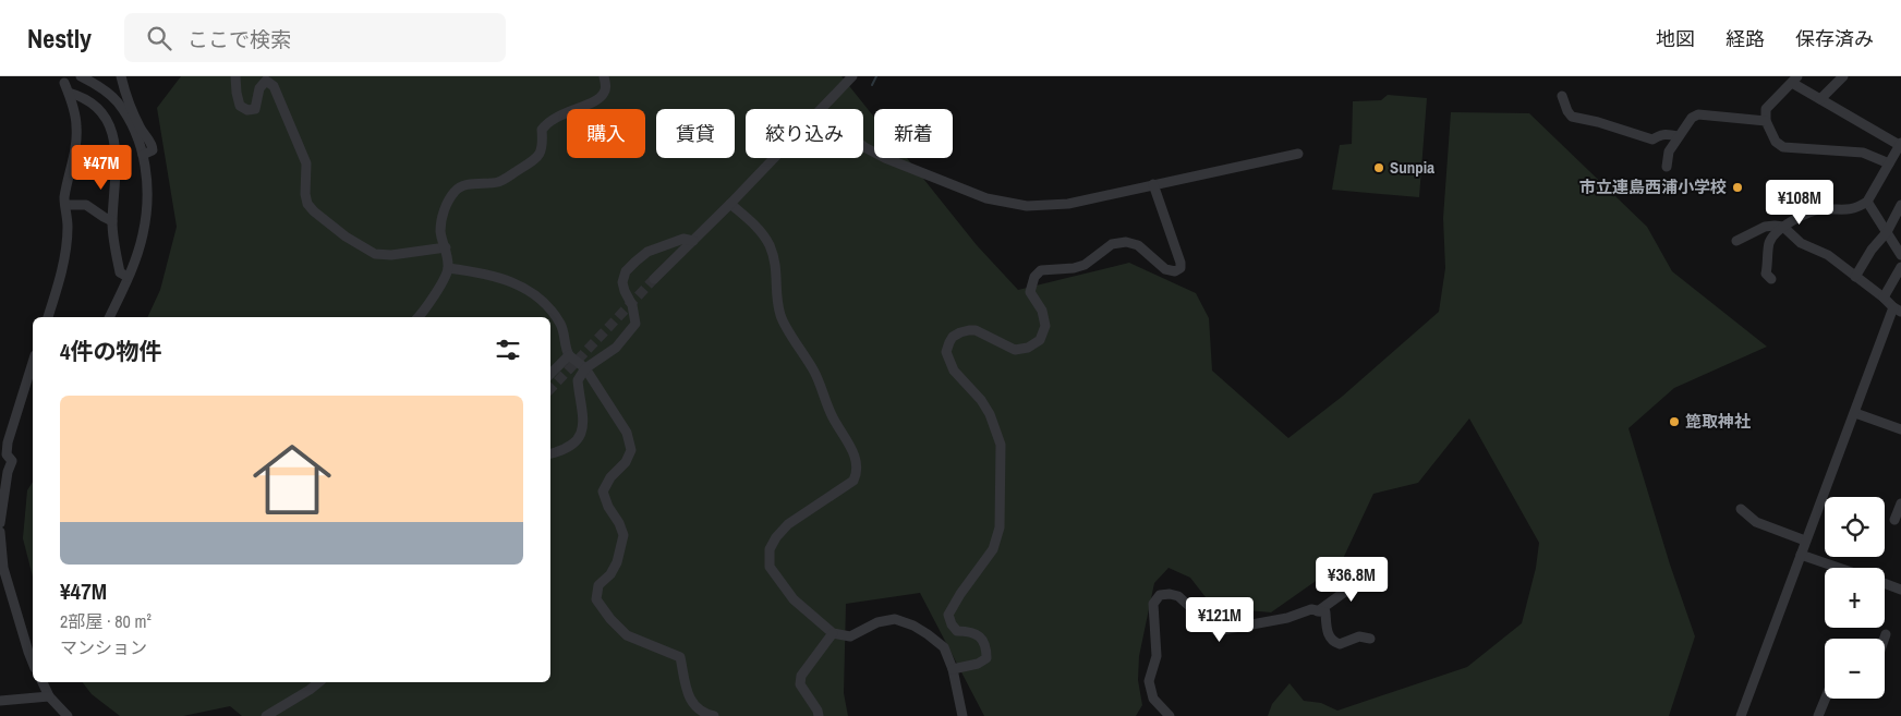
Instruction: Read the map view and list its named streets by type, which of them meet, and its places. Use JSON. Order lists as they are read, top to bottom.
{
  "places": ["Sunpia", "市立連島西浦小学校", "箆取神社"],
  "page": {
    "header": "Nestly",
    "search": "ここで検索",
    "nav": ["地図", "経路", "保存済み"],
    "chip": [
      "購入",
      "賃貸",
      "絞り込み",
      "新着"
    ],
    "price": [
      "¥47M",
      "¥108M",
      "¥36.8M",
      "¥121M"
    ],
    "heading": "4件の物件",
    "list": [
      {
        "name": "¥47M",
        "note": "2部屋 · 80 m² · マンション"
      }
    ],
    "map_buttons": ["+", "−"]
  }
}
